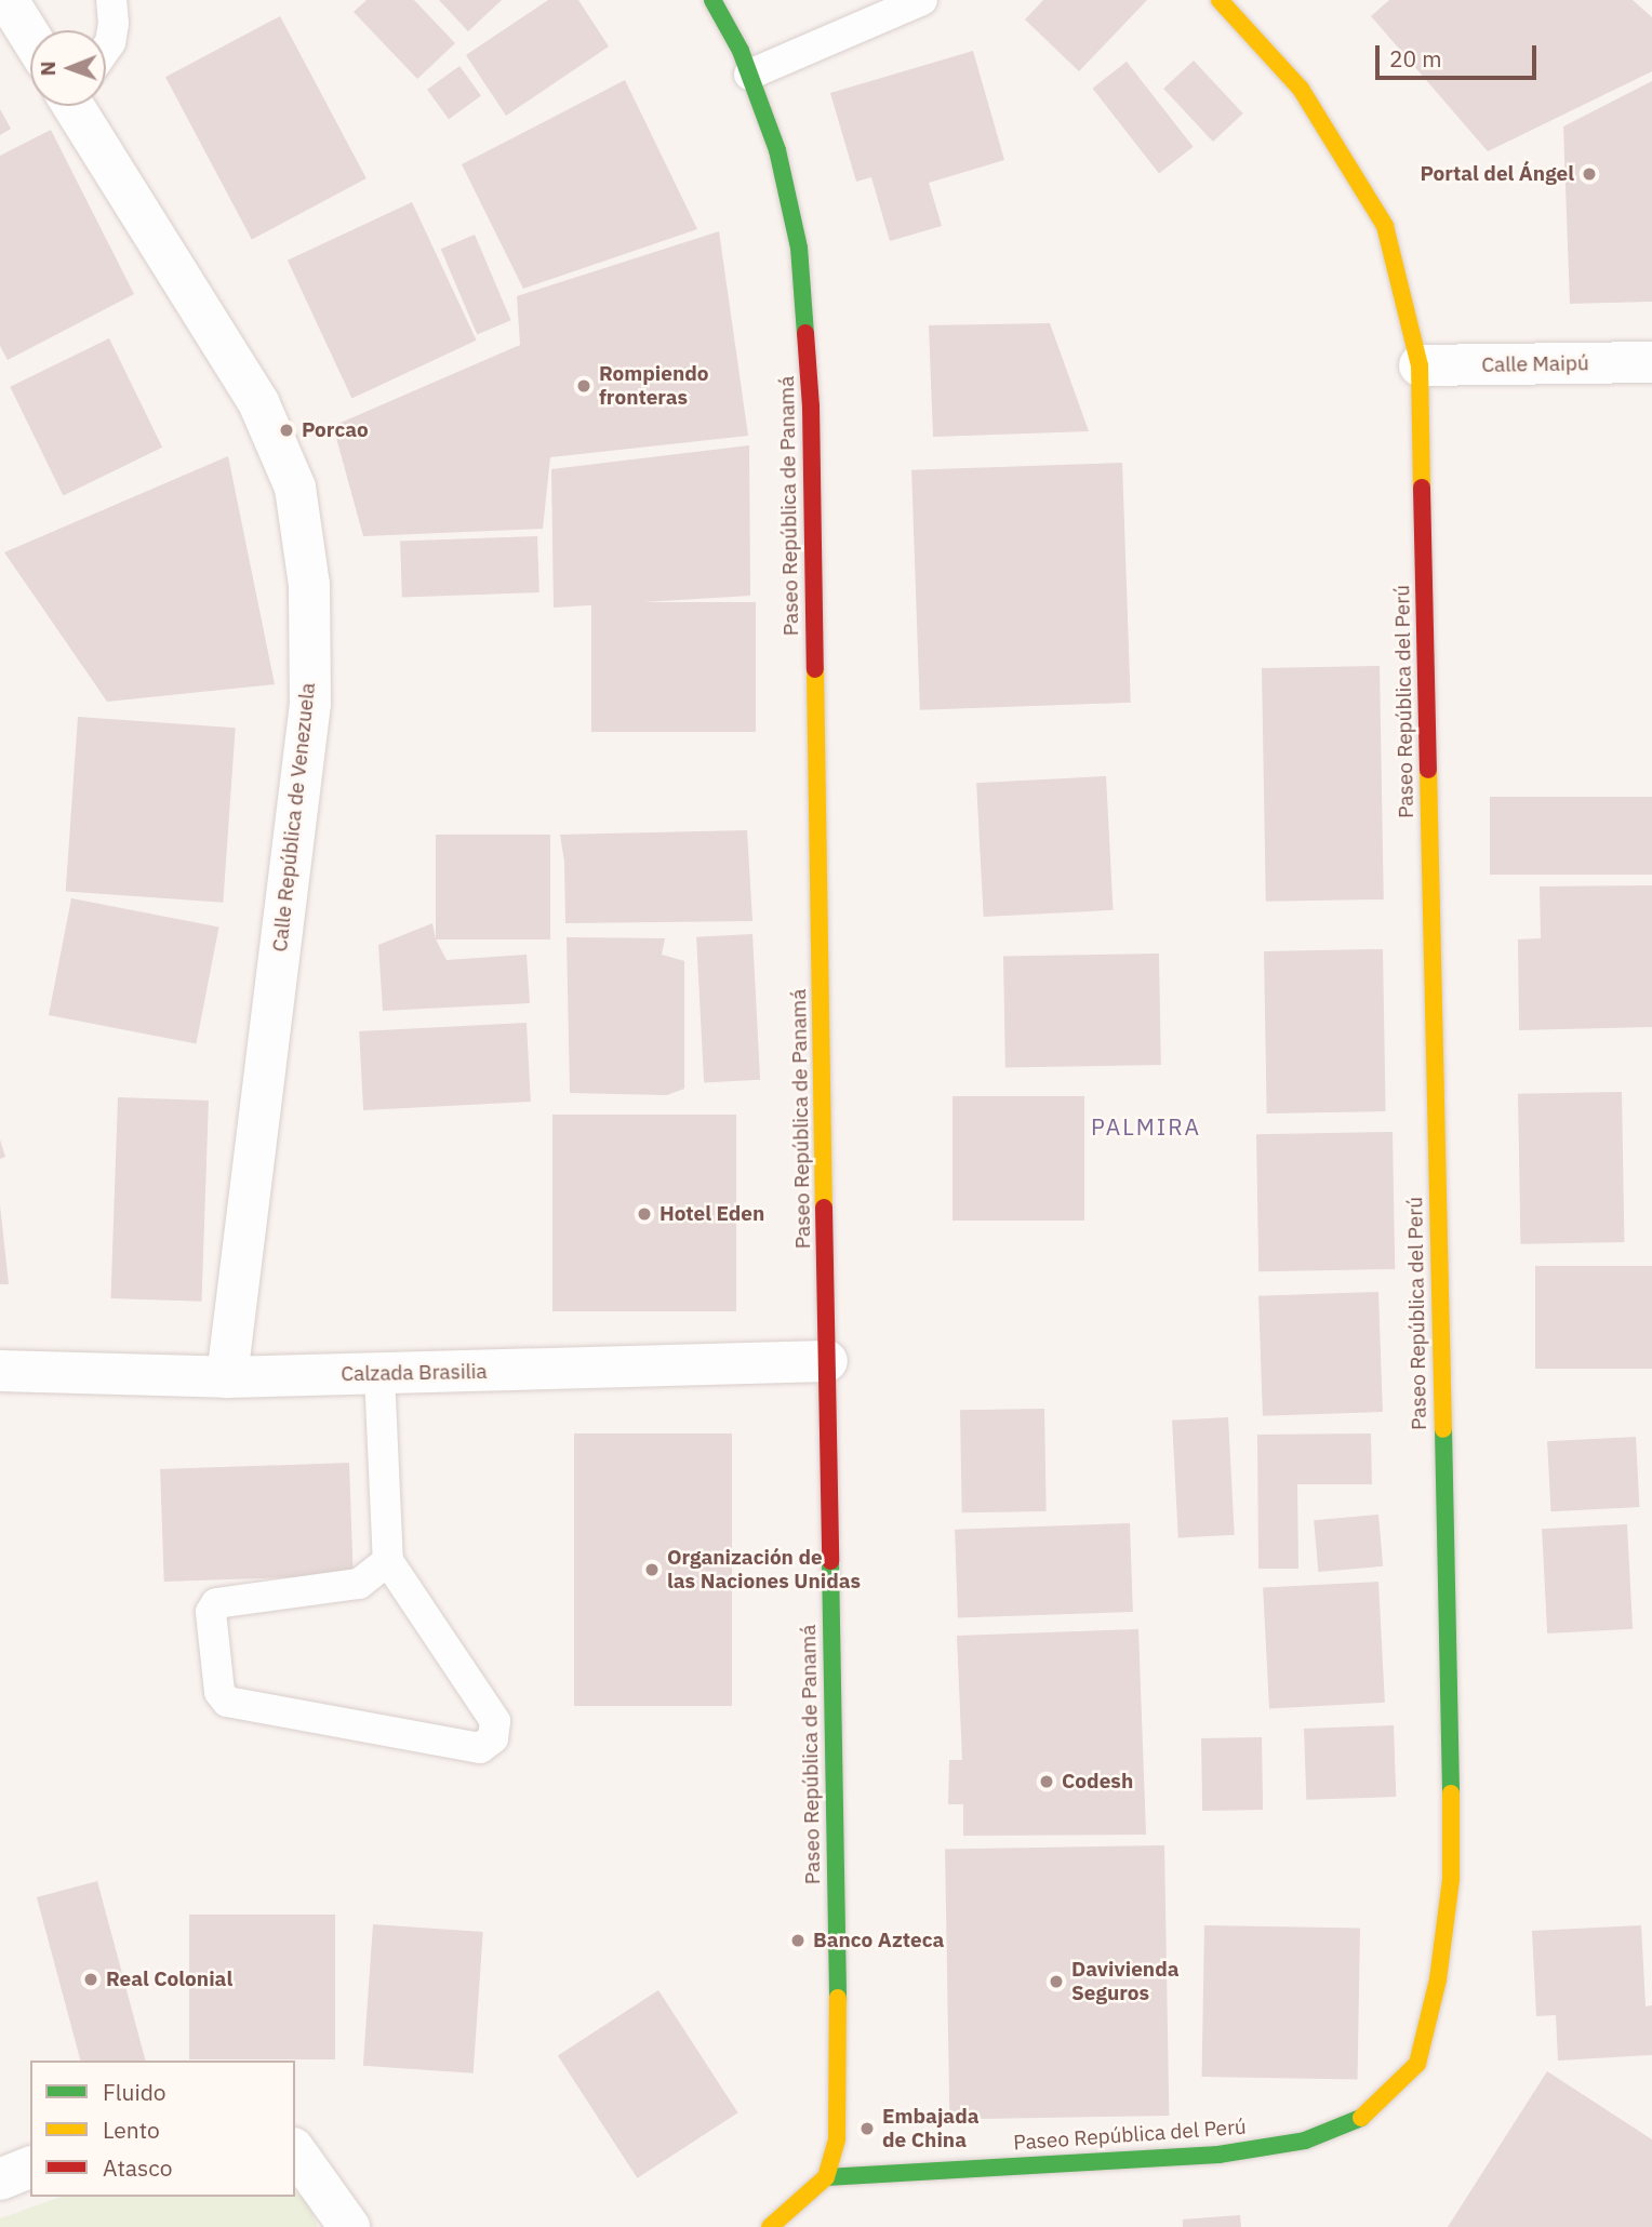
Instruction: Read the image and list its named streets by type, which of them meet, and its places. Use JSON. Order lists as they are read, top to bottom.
{
  "streets": {
    "street": [
      "Calle Maipú",
      "Paseo República de Panamá",
      "Paseo República del Perú",
      "Calle República de Venezuela",
      "Calzada Brasilia"
    ]
  },
  "crossings": [
    ["Calle Maipú", "Paseo República del Perú"],
    ["Paseo República de Panamá", "Paseo República del Perú"],
    ["Paseo República de Panamá", "Calzada Brasilia"],
    ["Calle República de Venezuela", "Calzada Brasilia"]
  ],
  "districts": ["PALMIRA"],
  "places": [
    "Portal del Ángel",
    "Rompiendo fronteras",
    "Porcao",
    "Hotel Eden",
    "Organización de las Naciones Unidas",
    "Codesh",
    "Banco Azteca",
    "Real Colonial",
    "Davivienda Seguros",
    "Embajada de China"
  ],
  "legend": ["Fluido", "Lento", "Atasco"],
  "scale_bar": "20 m",
  "north": "left"
}
